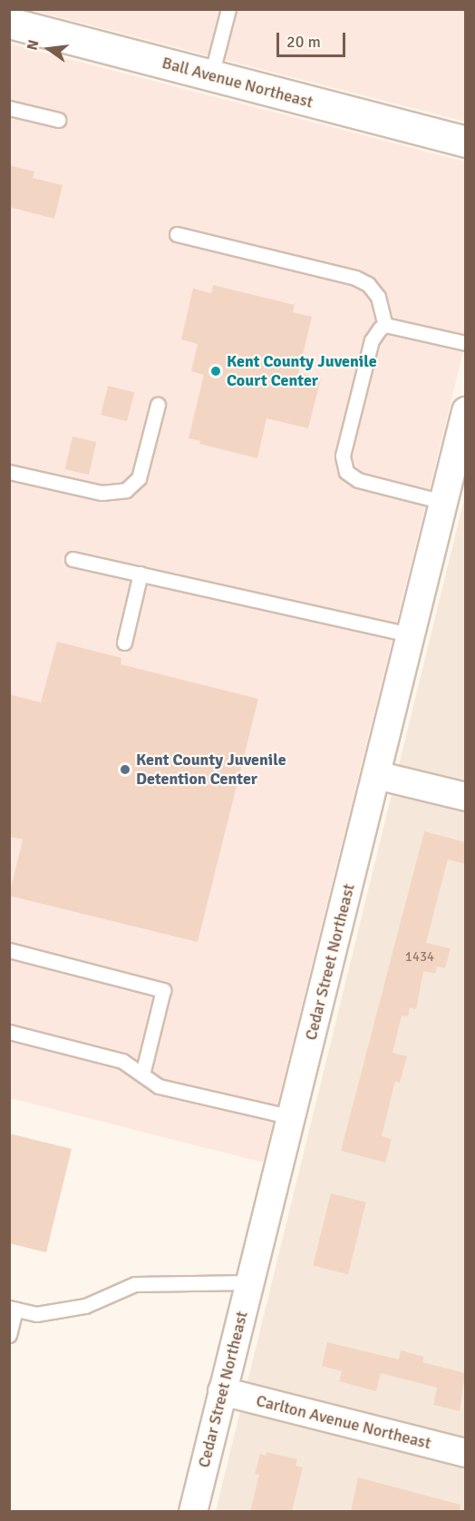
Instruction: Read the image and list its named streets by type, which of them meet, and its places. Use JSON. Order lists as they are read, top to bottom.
{
  "streets": {
    "street": ["Ball Avenue Northeast", "Cedar Street Northeast", "Carlton Avenue Northeast"]
  },
  "crossings": [
    ["Cedar Street Northeast", "Carlton Avenue Northeast"]
  ],
  "places": ["Kent County Juvenile Court Center", "Kent County Juvenile Detention Center"],
  "house_numbers": ["1434"],
  "scale_bar": "20 m",
  "north": "left"
}
